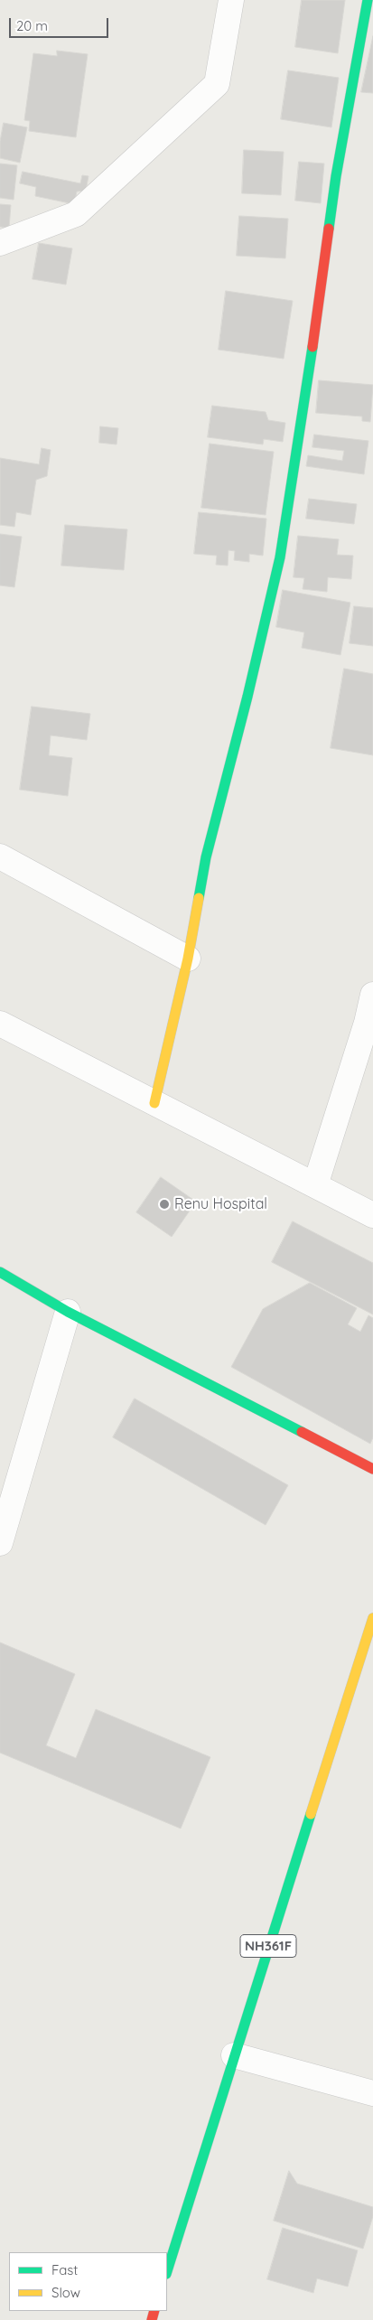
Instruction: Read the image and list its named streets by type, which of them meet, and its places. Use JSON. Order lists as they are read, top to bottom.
{
  "streets": {
    "main road": ["NH361F"]
  },
  "places": ["Renu Hospital"],
  "legend": ["Fast", "Slow"],
  "scale_bar": "20 m"
}
